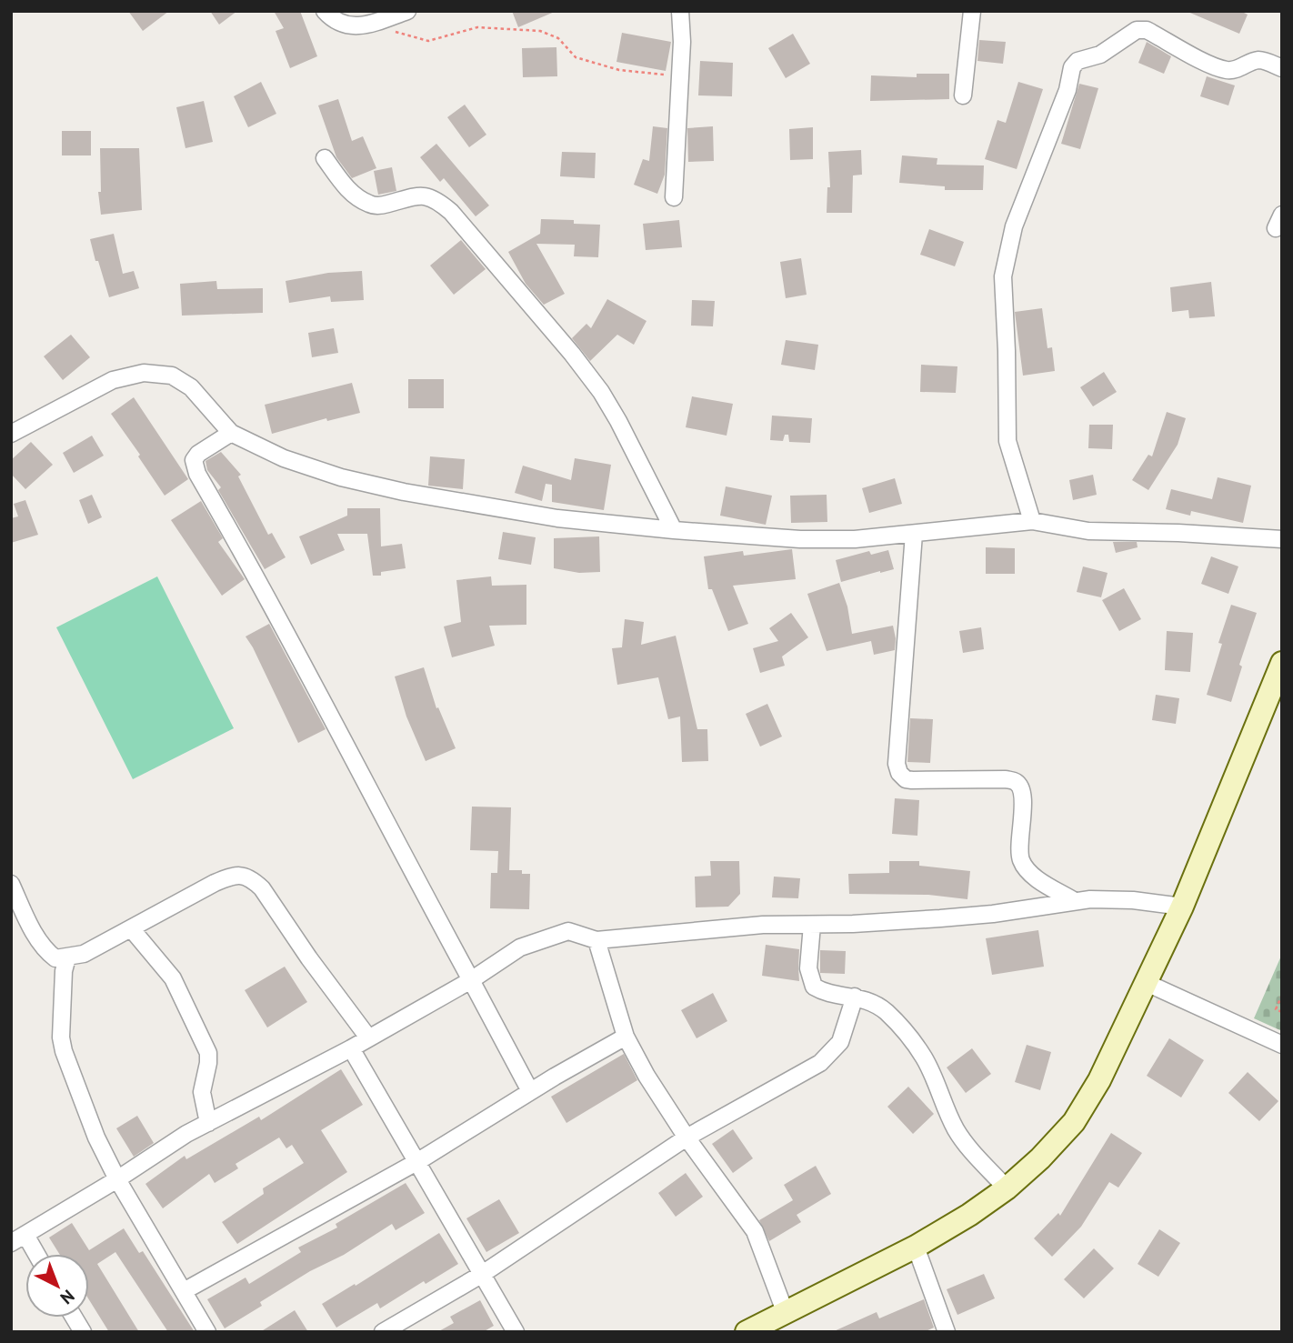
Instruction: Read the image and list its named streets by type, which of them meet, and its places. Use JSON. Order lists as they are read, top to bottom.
{
  "north": "bottom right"
}
